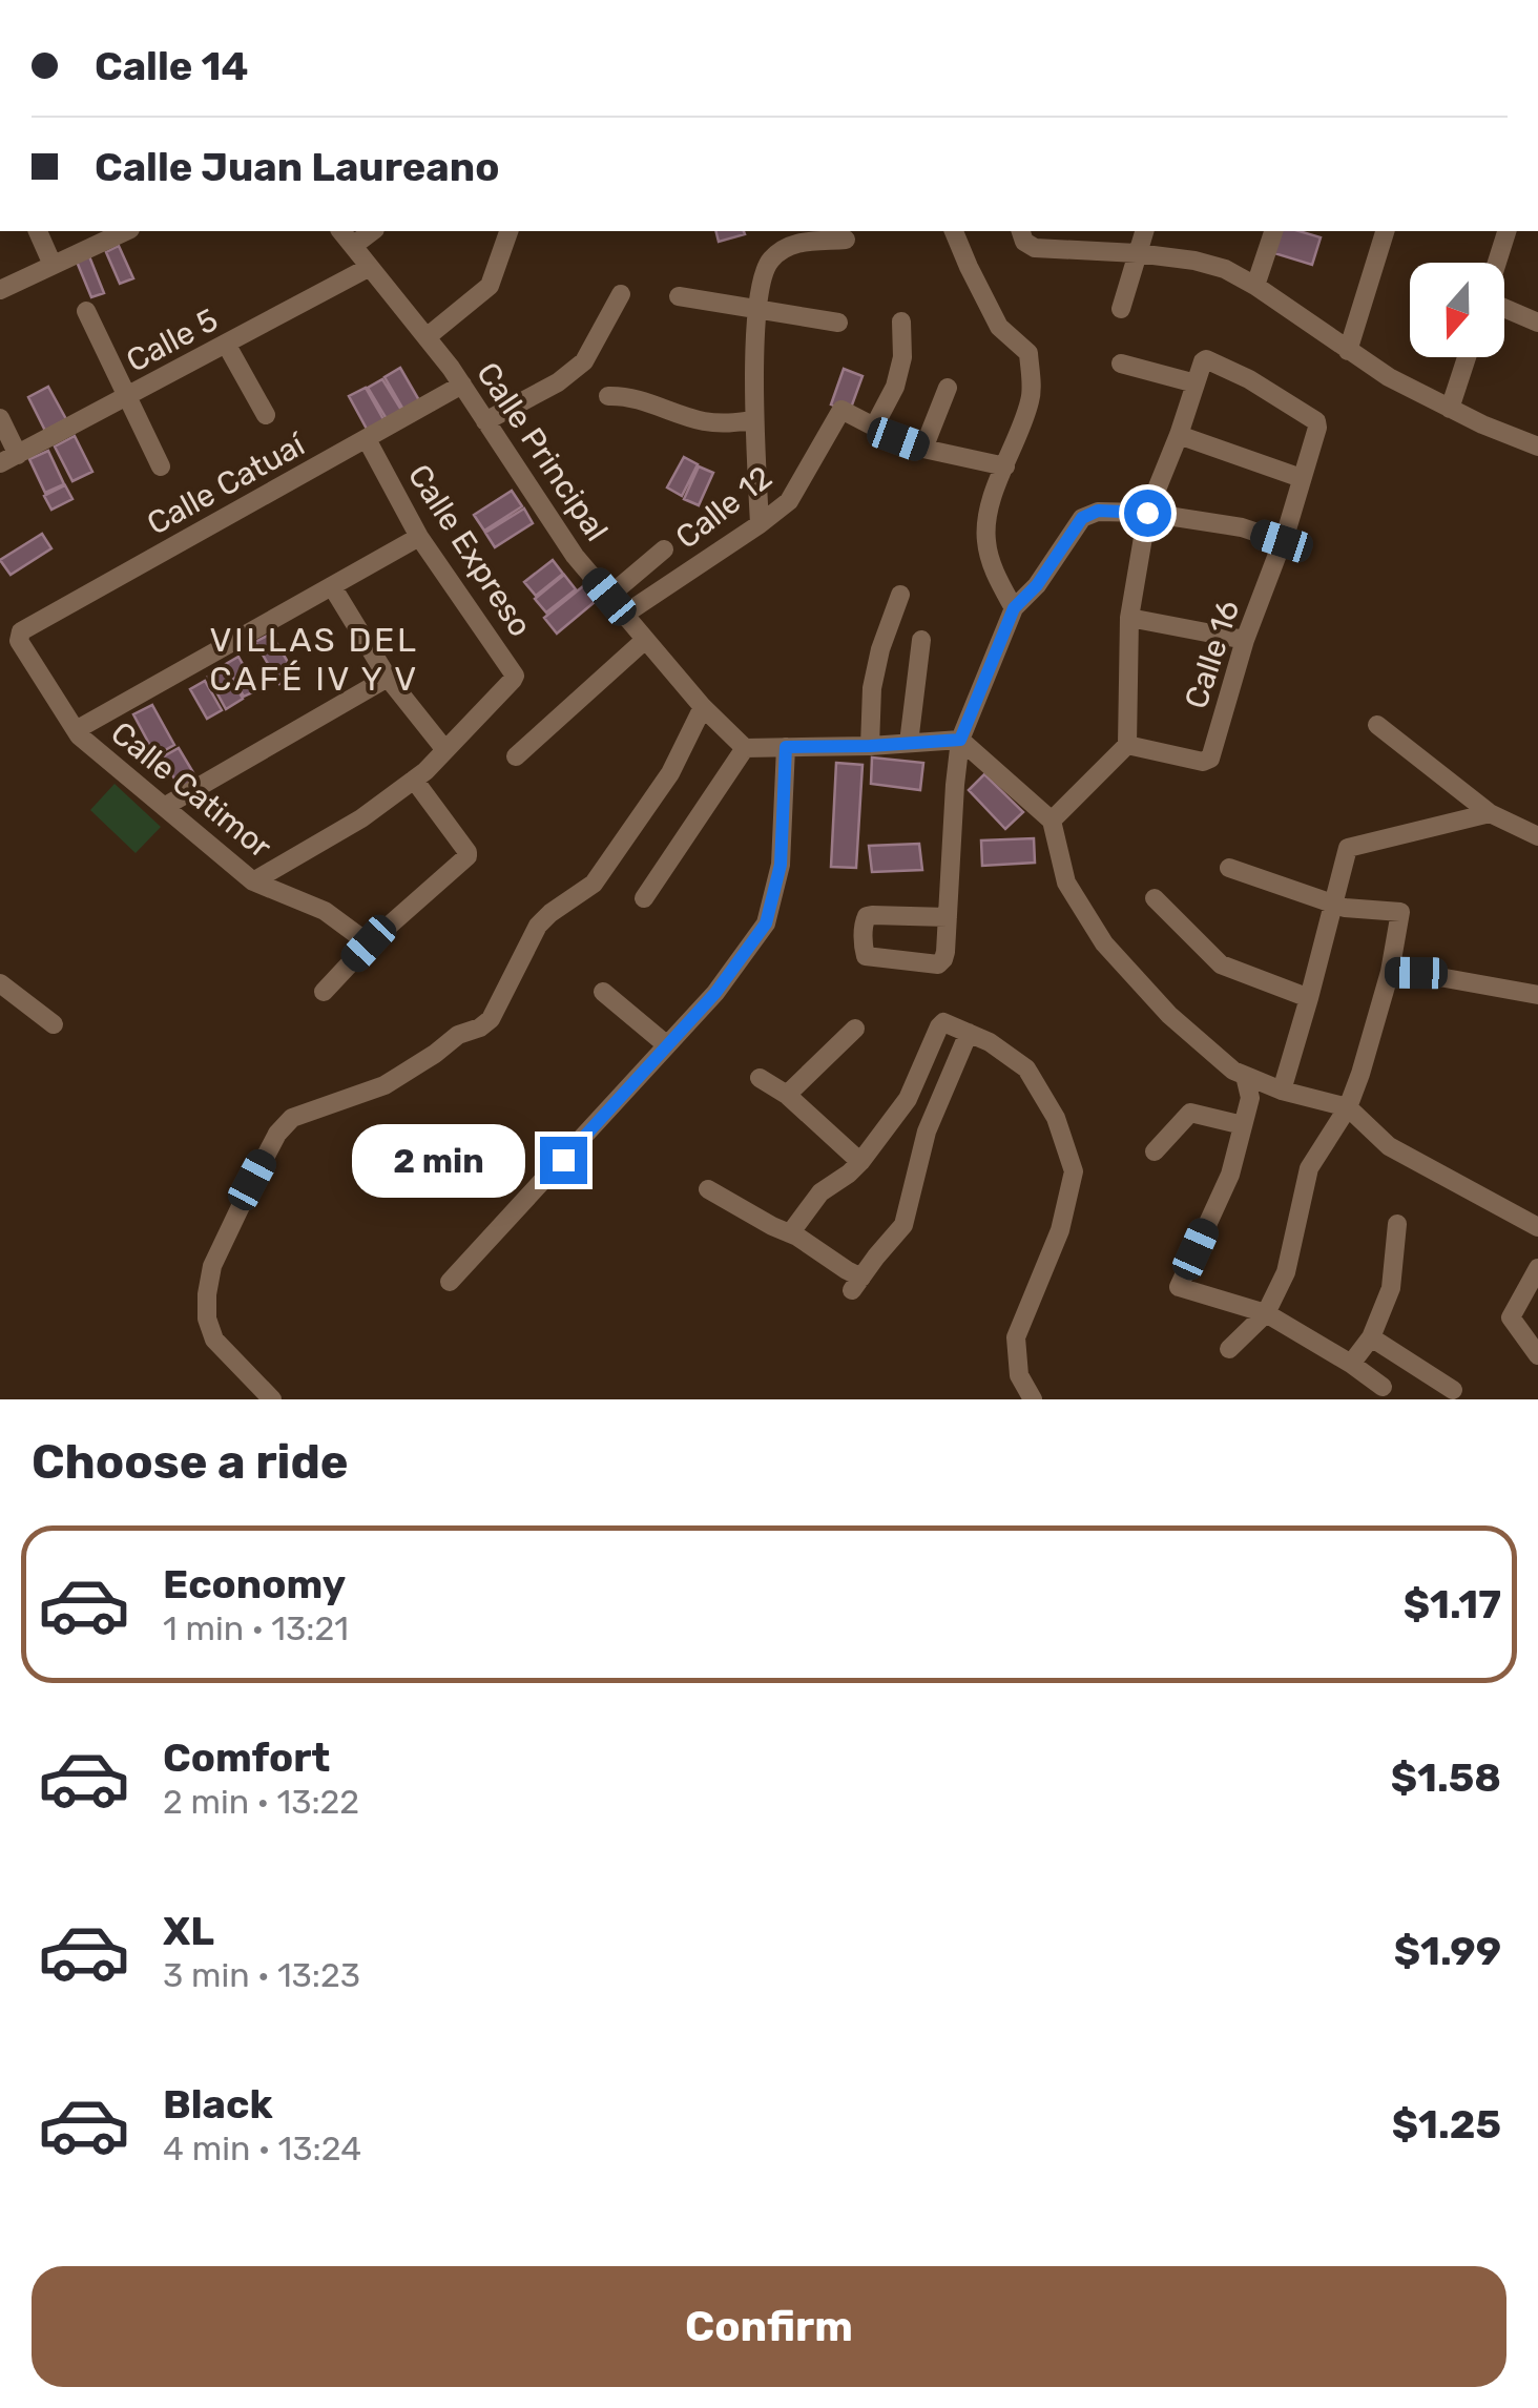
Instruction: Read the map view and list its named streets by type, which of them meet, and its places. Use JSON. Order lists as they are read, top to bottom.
{
  "streets": {
    "street": [
      "Calle 5",
      "Calle Principal",
      "Calle Catuaí",
      "Calle 12",
      "Calle Expreso",
      "Calle 16",
      "Calle Catimor"
    ]
  },
  "crossings": [
    ["Calle 5", "Calle Principal"],
    ["Calle Principal", "Calle Catuaí"],
    ["Calle Principal", "Calle 12"],
    ["Calle Catuaí", "Calle Expreso"],
    ["Calle Catuaí", "Calle Catimor"],
    ["Calle Expreso", "Calle Catimor"]
  ],
  "districts": ["VILLAS DEL CAFÉ IV Y V"],
  "north": "bottom",
  "page": {
    "banner": ["Calle 14", "Calle Juan Laureano"],
    "bubble": "2 min",
    "heading": "Choose a ride",
    "list": [
      {
        "name": "Economy",
        "note": "1 min · 13:21",
        "value": "$1.17"
      },
      {
        "name": "Comfort",
        "note": "2 min · 13:22",
        "value": "$1.58"
      },
      {
        "name": "XL",
        "note": "3 min · 13:23",
        "value": "$1.99"
      },
      {
        "name": "Black",
        "note": "4 min · 13:24",
        "value": "$1.25"
      }
    ],
    "buttons": "Confirm"
  }
}
